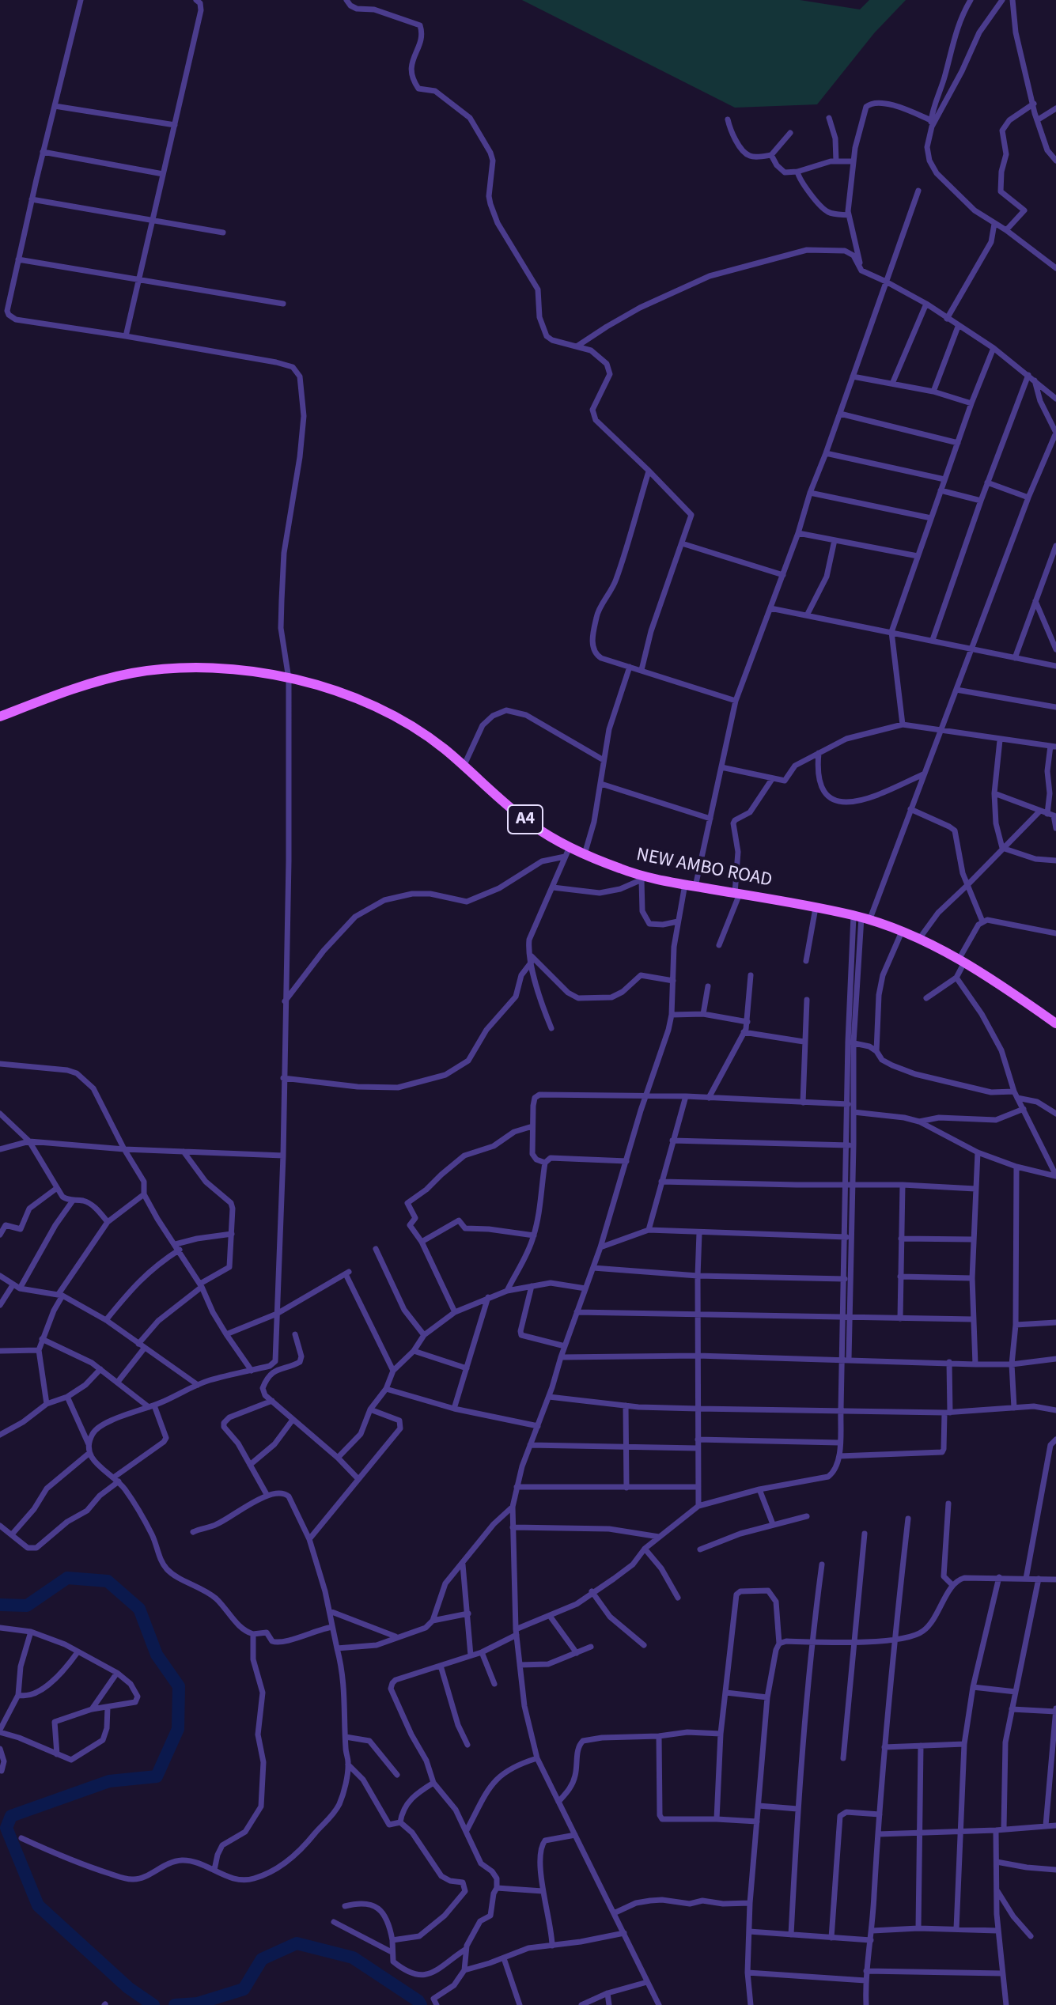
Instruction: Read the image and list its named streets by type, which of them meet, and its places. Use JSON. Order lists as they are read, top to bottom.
{
  "streets": {
    "main road": ["A4", "NEW AMBO ROAD"]
  }
}
